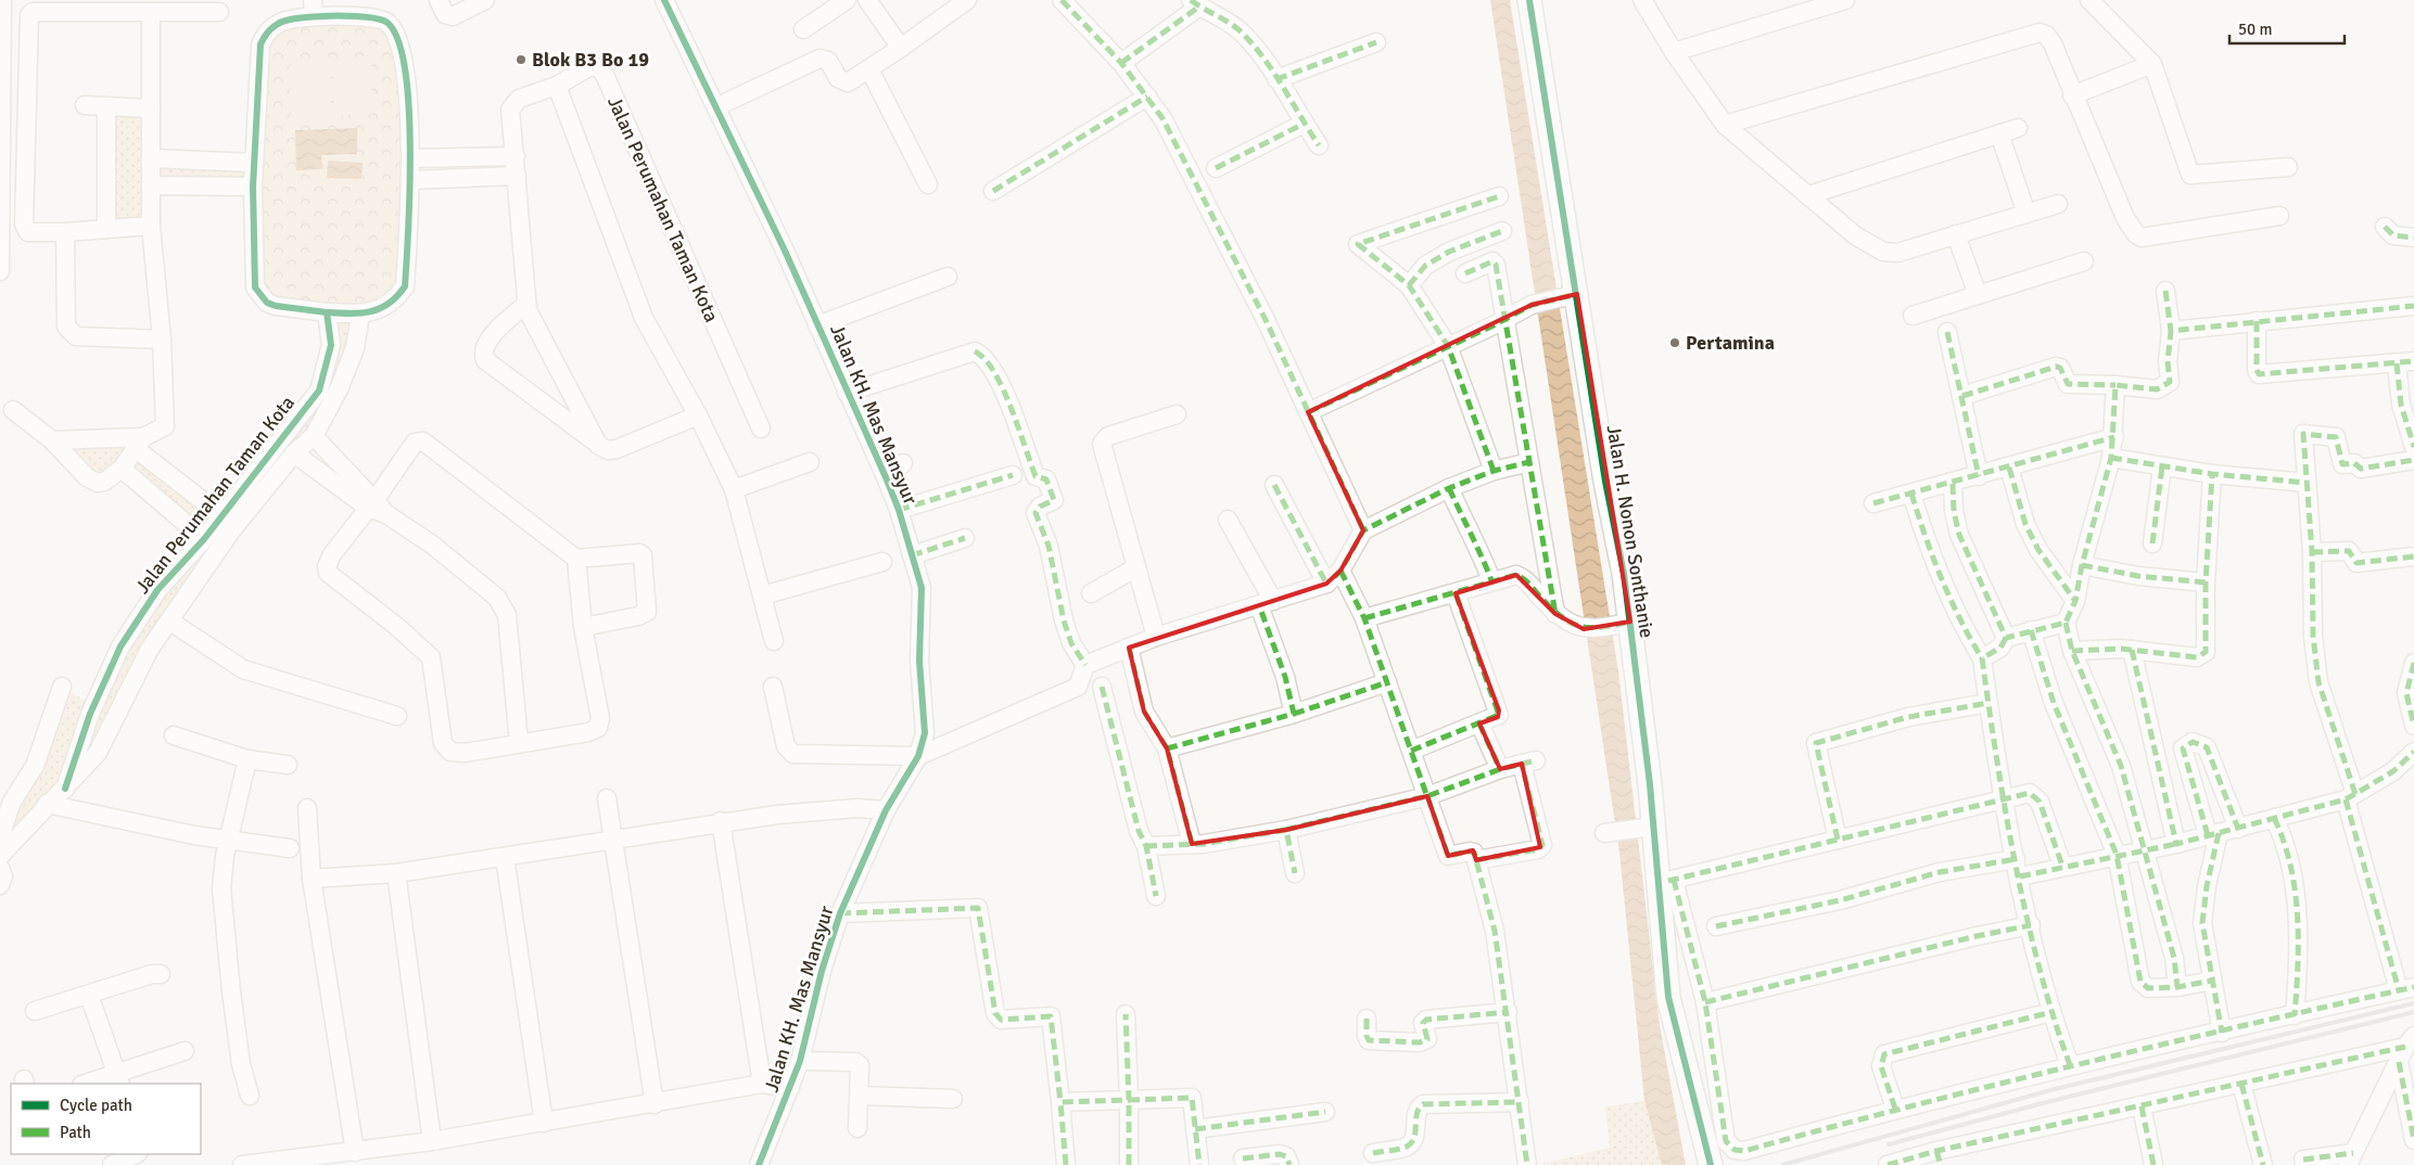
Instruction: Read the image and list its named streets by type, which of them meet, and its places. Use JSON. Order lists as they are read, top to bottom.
{
  "streets": {
    "street": ["Jalan Perumahan Taman Kota", "Jalan KH. Mas Mansyur", "Jalan H. Nonon Sonthanie"]
  },
  "places": ["Blok B3 Bo 19", "Pertamina"],
  "legend": ["Cycle path", "Path"],
  "scale_bar": "50 m"
}
